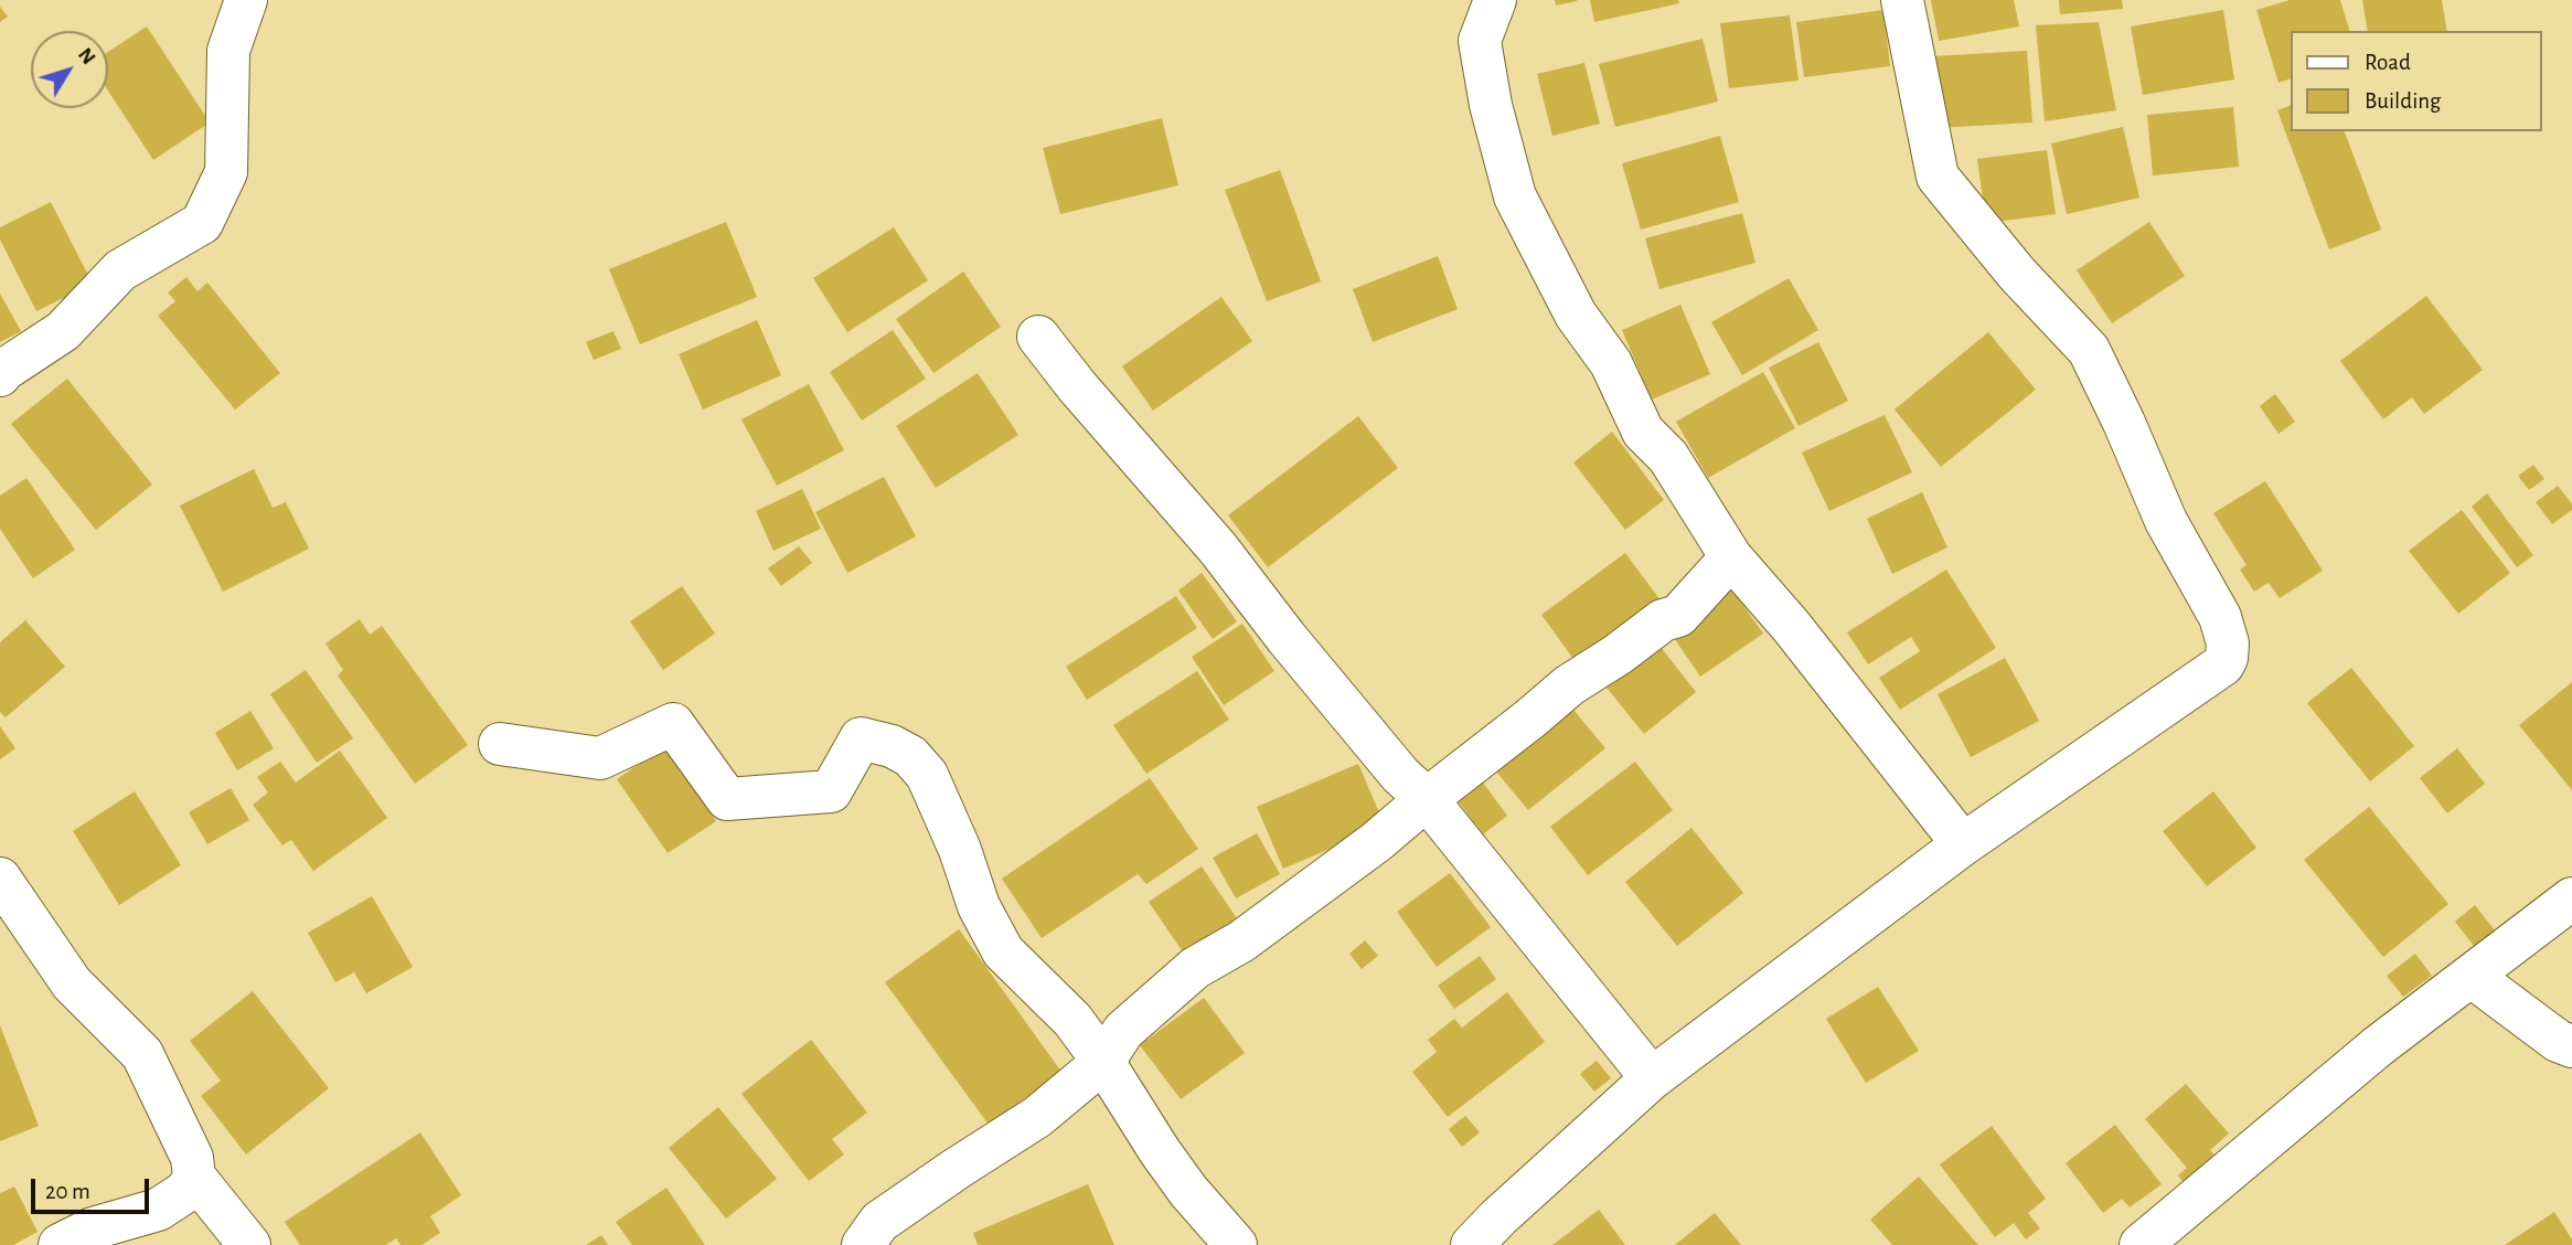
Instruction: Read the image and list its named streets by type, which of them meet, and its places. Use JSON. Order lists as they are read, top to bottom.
{
  "legend": ["Road", "Building"],
  "scale_bar": "20 m",
  "north": "top right"
}
